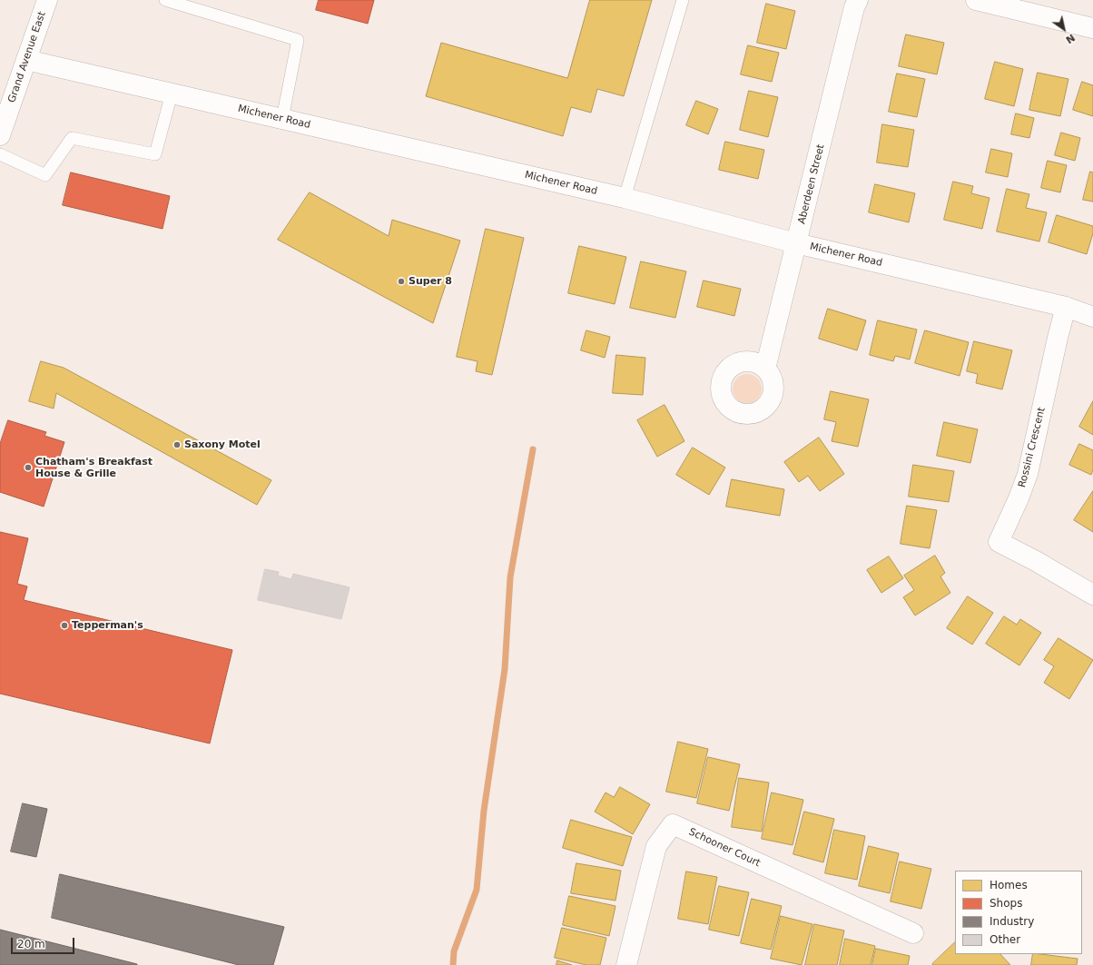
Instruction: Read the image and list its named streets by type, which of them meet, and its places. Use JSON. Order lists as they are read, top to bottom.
{
  "streets": {
    "street": [
      "Grand Avenue East",
      "Michener Road",
      "Aberdeen Street",
      "Rossini Crescent",
      "Schooner Court"
    ]
  },
  "crossings": [
    ["Grand Avenue East", "Michener Road"],
    ["Michener Road", "Aberdeen Street"],
    ["Michener Road", "Rossini Crescent"]
  ],
  "places": [
    "Super 8",
    "Saxony Motel",
    "Chatham's Breakfast House & Grille",
    "Tepperman's"
  ],
  "legend": [
    "Homes",
    "Shops",
    "Industry",
    "Other"
  ],
  "scale_bar": "20 m",
  "north": "bottom right"
}
